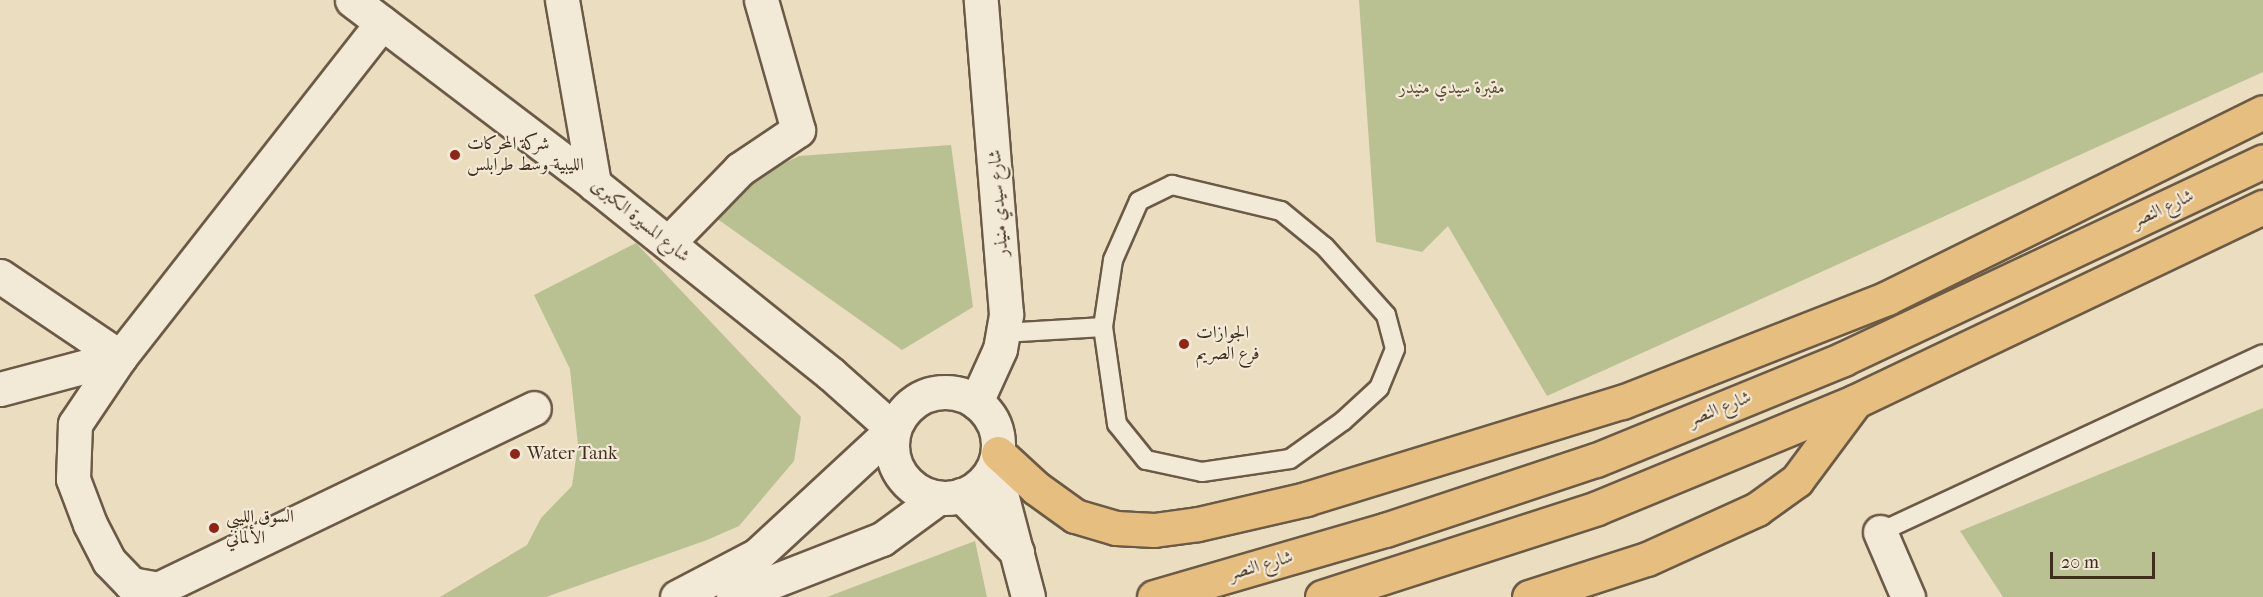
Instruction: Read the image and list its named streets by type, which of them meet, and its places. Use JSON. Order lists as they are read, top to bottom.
{
  "streets": {
    "highway": ["شارع النصر"],
    "street": ["شارع سيدي منيذر", "شارع المسيرة الكبرى"]
  },
  "crossings": [
    ["شارع سيدي منيذر", "شارع المسيرة الكبرى"]
  ],
  "parks": ["مقبرة سيدي منيدر"],
  "places": [
    "شركة المحركات الليبية-وسط طرابلس",
    "الجوازات فرع الصريم",
    "Water Tank",
    "السوق الليبي الألماني"
  ],
  "scale_bar": "20 m"
}
